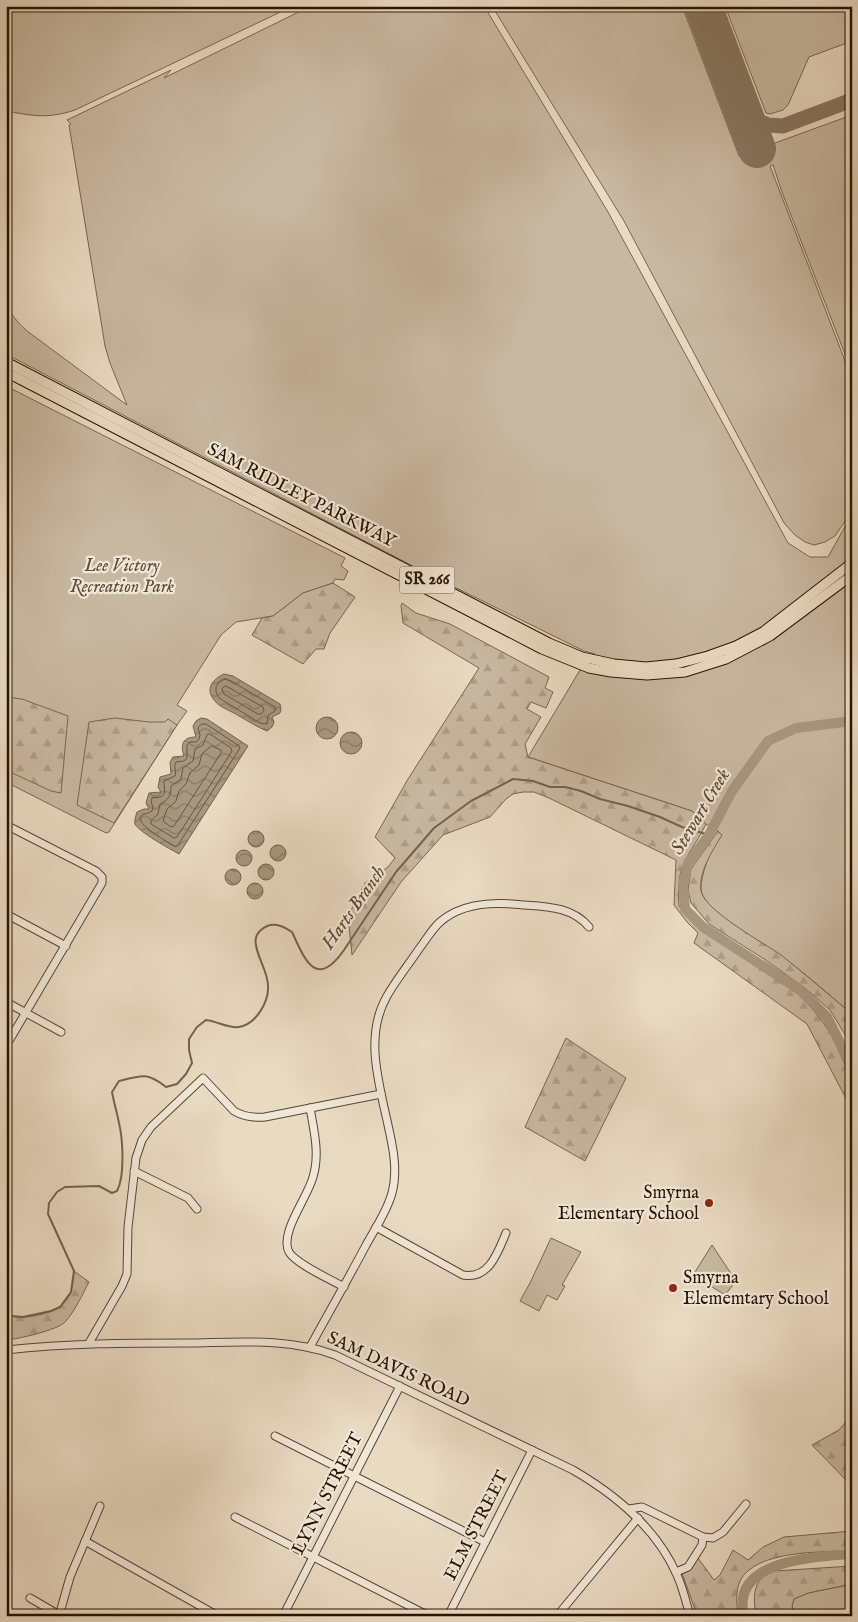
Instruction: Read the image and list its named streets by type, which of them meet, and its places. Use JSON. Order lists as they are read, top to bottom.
{
  "streets": {
    "main road": ["SAM RIDLEY PARKWAY", "SR 266"],
    "street": ["SAM DAVIS ROAD", "LYNN STREET", "ELM STREET"]
  },
  "crossings": [
    ["SAM DAVIS ROAD", "LYNN STREET"],
    ["SAM DAVIS ROAD", "ELM STREET"]
  ],
  "water": ["Stewart Creek", "Harts Branch"],
  "parks": ["Lee Victory Recreation Park"],
  "places": ["Smyrna Elementary School", "Smyrna Elememtary School"]
}
